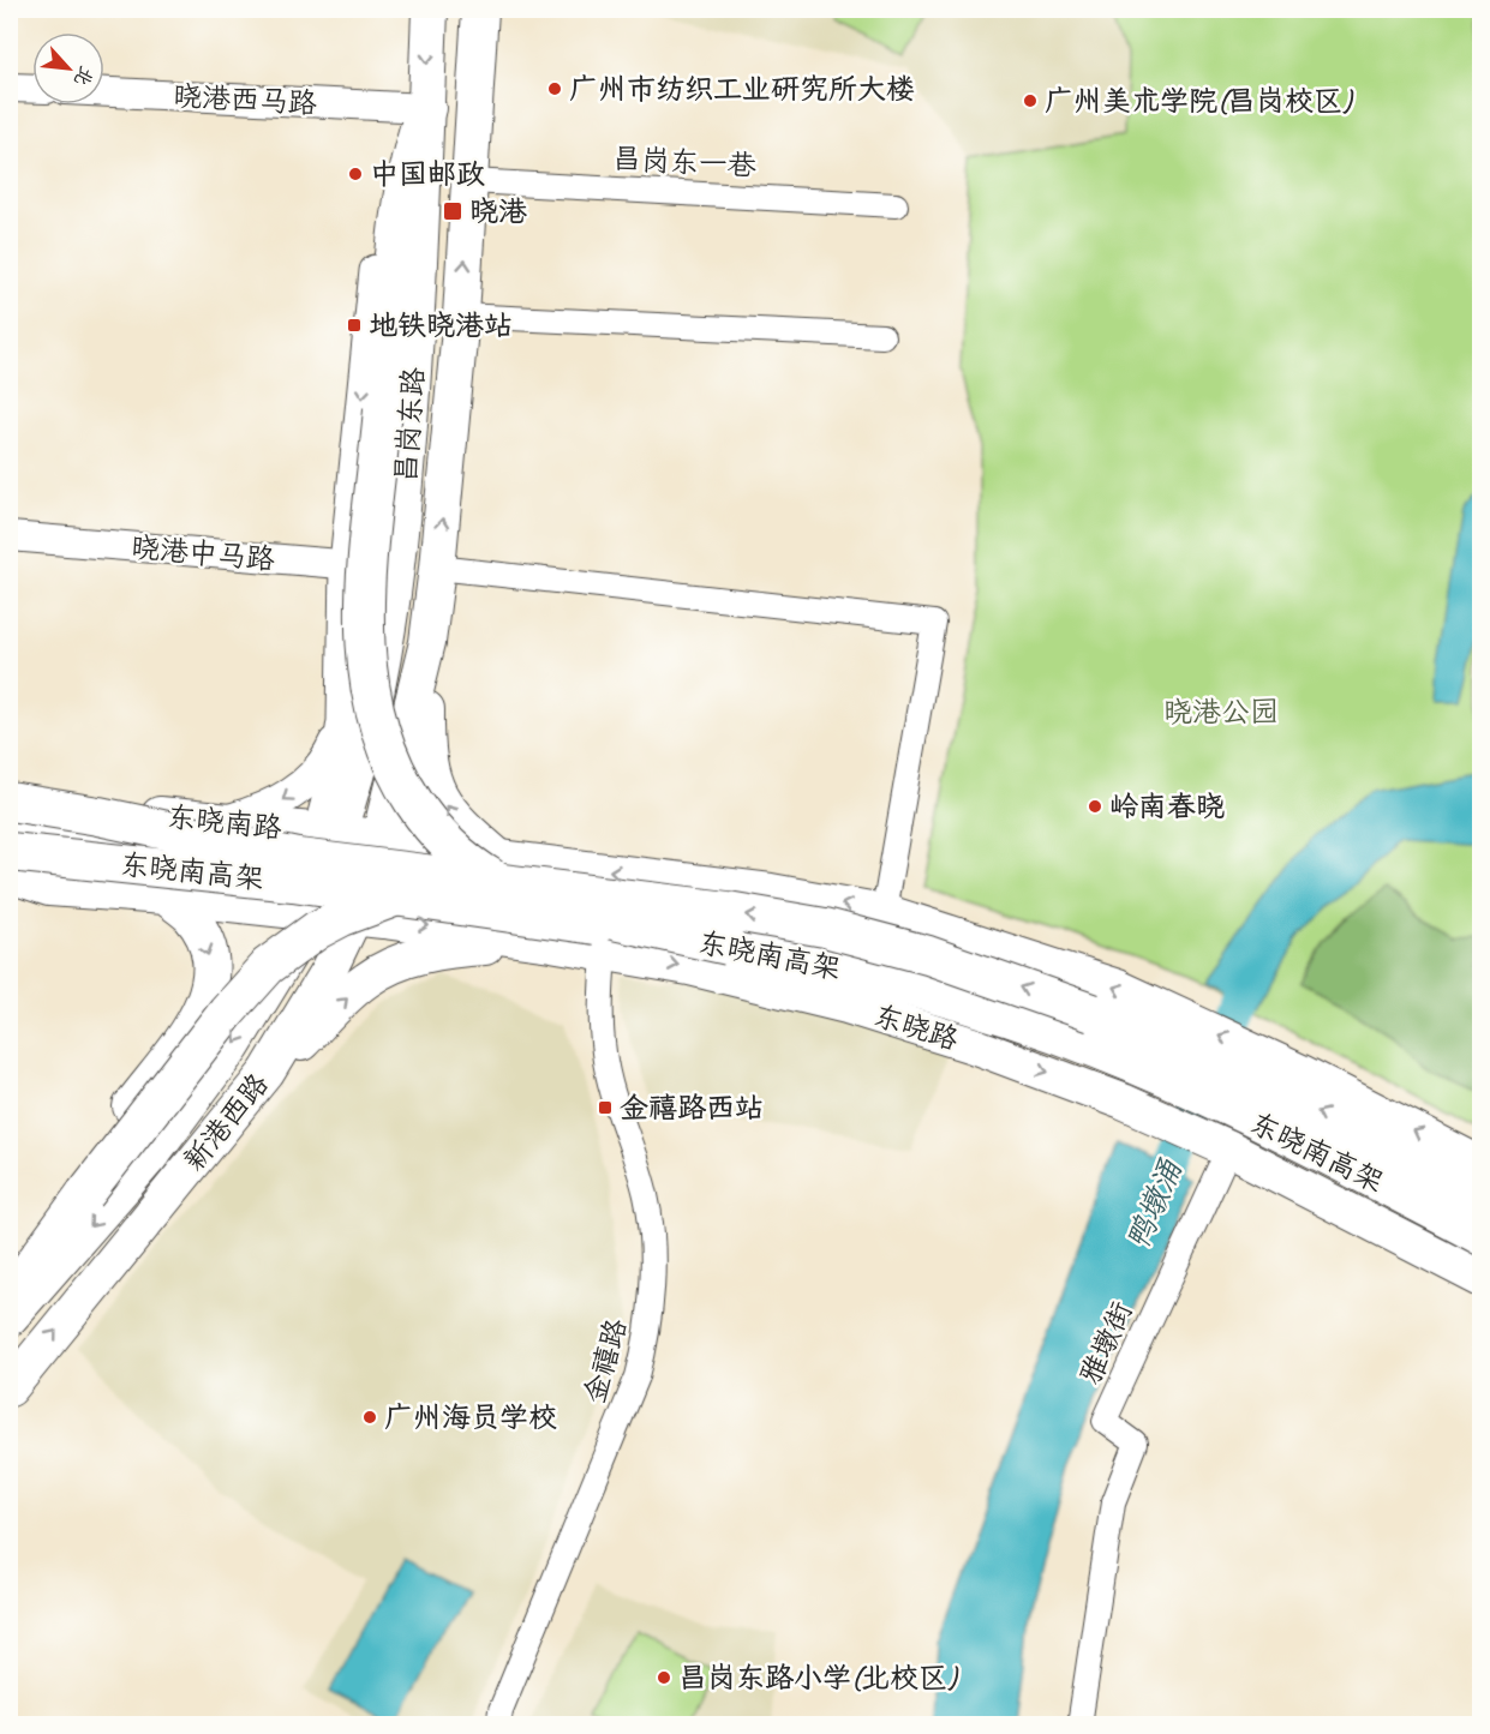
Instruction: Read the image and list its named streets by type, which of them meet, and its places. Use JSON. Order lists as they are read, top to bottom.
{
  "streets": {
    "highway": ["东晓南高架"],
    "main road": [
      "昌岗东路",
      "东晓南路",
      "东晓路",
      "新港西路"
    ],
    "street": [
      "晓港西马路",
      "昌岗东一巷",
      "晓港中马路",
      "雅墩街",
      "金禧路"
    ]
  },
  "crossings": [
    ["晓港西马路", "昌岗东路"],
    ["昌岗东一巷", "昌岗东路"],
    ["昌岗东路", "晓港中马路"],
    ["昌岗东路", "东晓南路"],
    ["昌岗东路", "东晓南高架"],
    ["昌岗东路", "东晓路"],
    ["昌岗东路", "新港西路"],
    ["东晓南路", "东晓南高架"],
    ["东晓南路", "东晓路"],
    ["东晓南路", "新港西路"],
    ["东晓南高架", "东晓路"],
    ["东晓南高架", "新港西路"],
    ["东晓路", "新港西路"],
    ["东晓路", "雅墩街"],
    ["东晓路", "金禧路"]
  ],
  "water": ["鸭墩涌"],
  "parks": ["晓港公园"],
  "places": {
    "other": [
      "广州市纺织工业研究所大楼",
      "广州美术学院(昌岗校区)",
      "中国邮政",
      "岭南春晓",
      "广州海员学校",
      "昌岗东路小学(北校区)"
    ],
    "transit": ["晓港", "地铁晓港站", "金禧路西站"]
  },
  "north": "bottom right"
}
